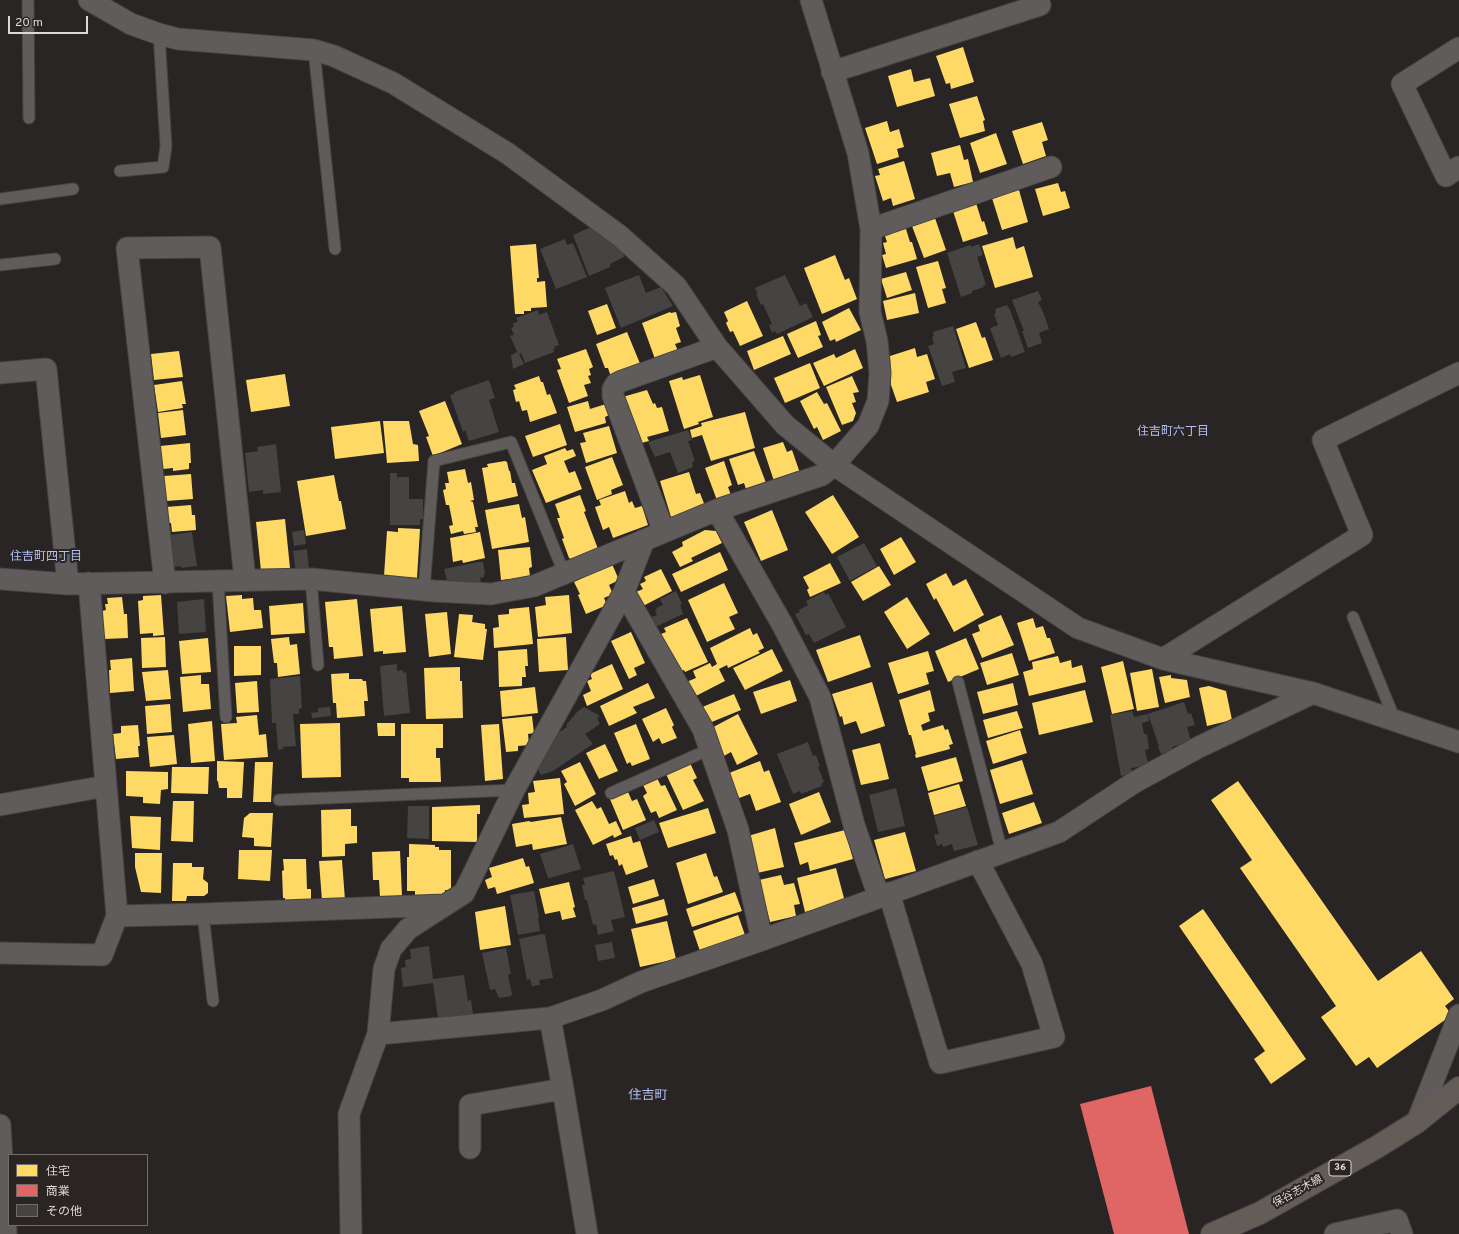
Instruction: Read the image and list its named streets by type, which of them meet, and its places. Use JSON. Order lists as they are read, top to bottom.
{
  "streets": {
    "main road": ["36", "保谷志木線"]
  },
  "districts": ["住吉町六丁目", "住吉町四丁目", "住吉町"],
  "legend": ["住宅", "商業", "その他"],
  "scale_bar": "20 m"
}
